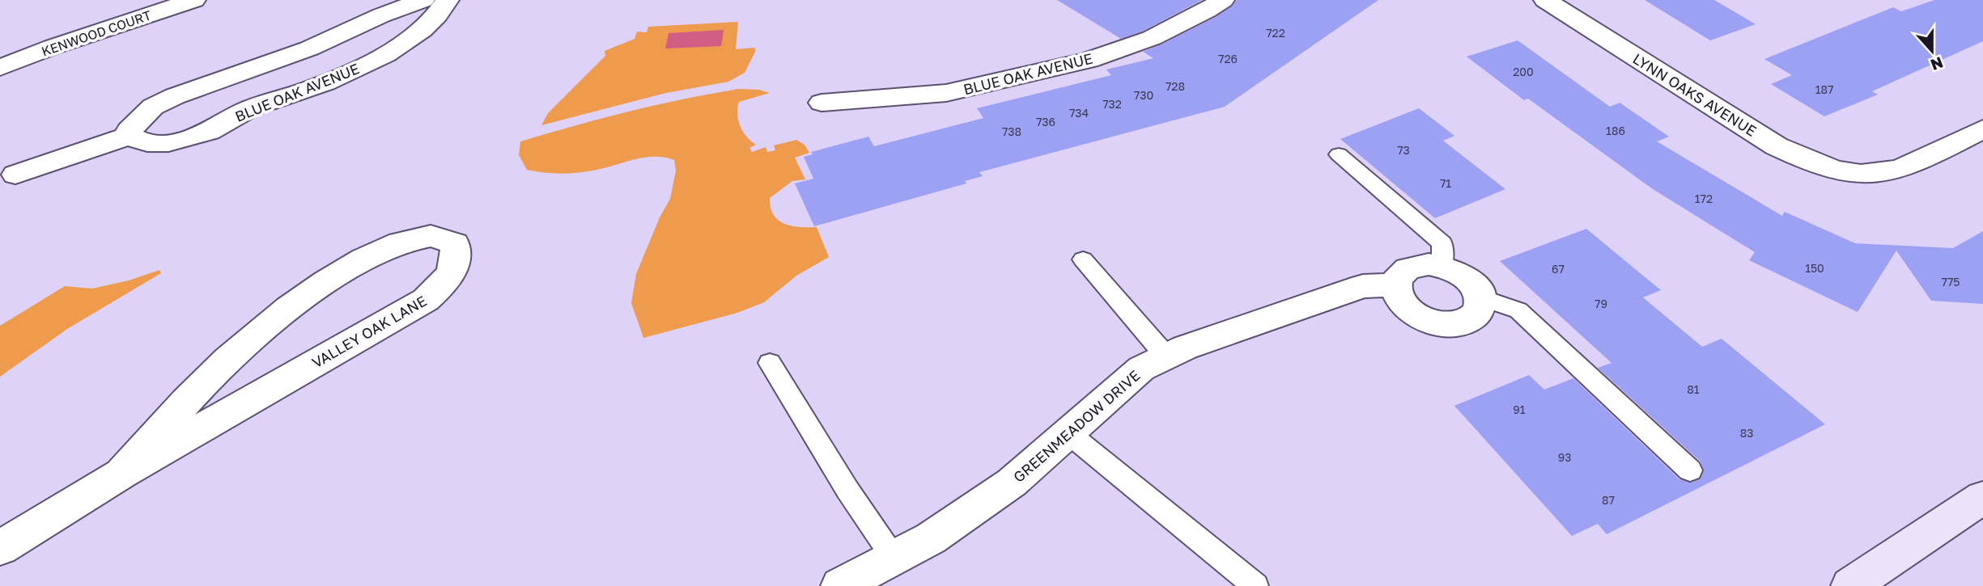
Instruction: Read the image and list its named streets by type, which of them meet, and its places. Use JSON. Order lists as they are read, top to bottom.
{
  "streets": {
    "street": [
      "KENWOOD COURT",
      "BLUE OAK AVENUE",
      "LYNN OAKS AVENUE",
      "VALLEY OAK LANE",
      "GREENMEADOW DRIVE"
    ]
  },
  "house_numbers": [
    "722",
    "726",
    "200",
    "728",
    "187",
    "730",
    "732",
    "734",
    "736",
    "186",
    "738",
    "73",
    "71",
    "172",
    "150",
    "67",
    "775",
    "79",
    "81",
    "91",
    "83",
    "93",
    "87"
  ],
  "north": "bottom"
}
